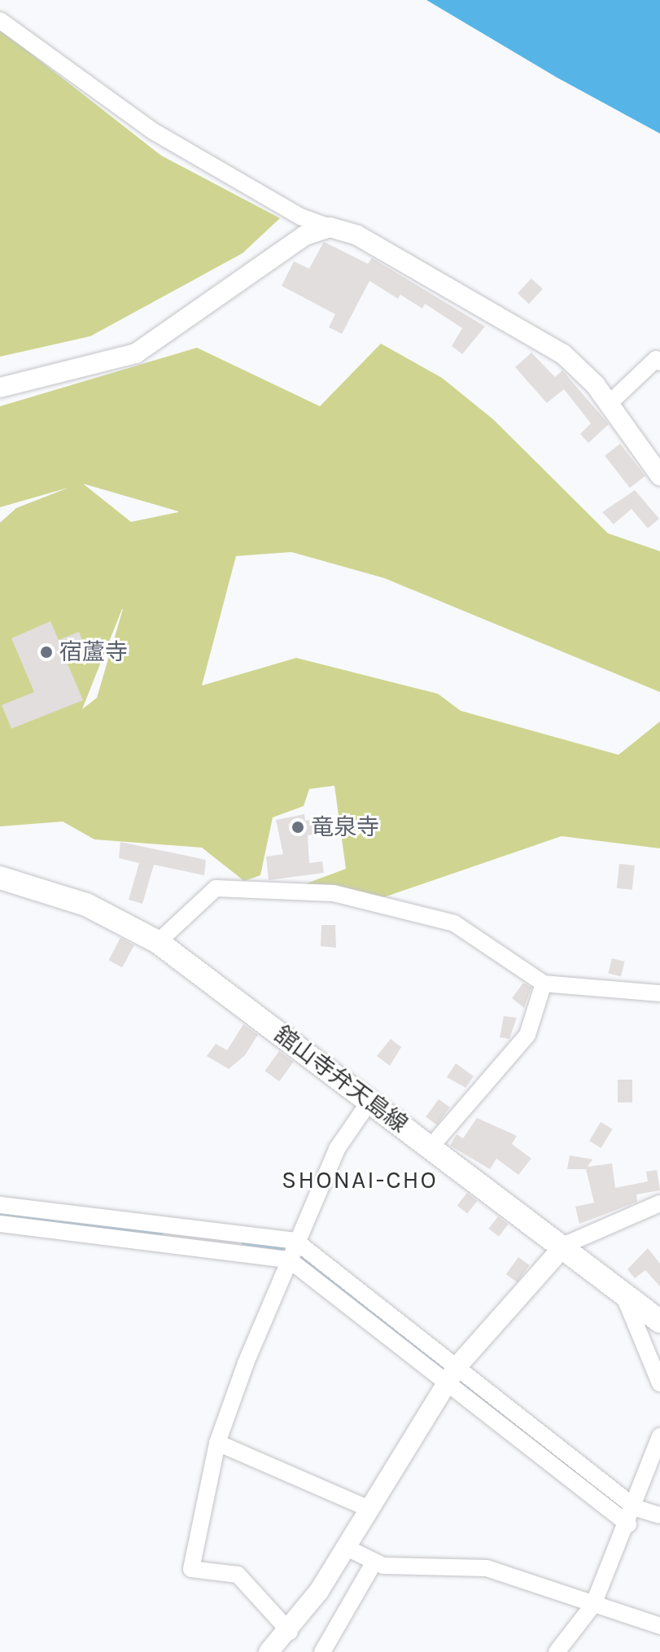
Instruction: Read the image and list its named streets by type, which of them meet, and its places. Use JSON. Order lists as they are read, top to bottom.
{
  "streets": {
    "main road": ["舘山寺弁天島線"]
  },
  "districts": ["SHONAI-CHO"],
  "places": ["宿蘆寺", "竜泉寺"]
}
